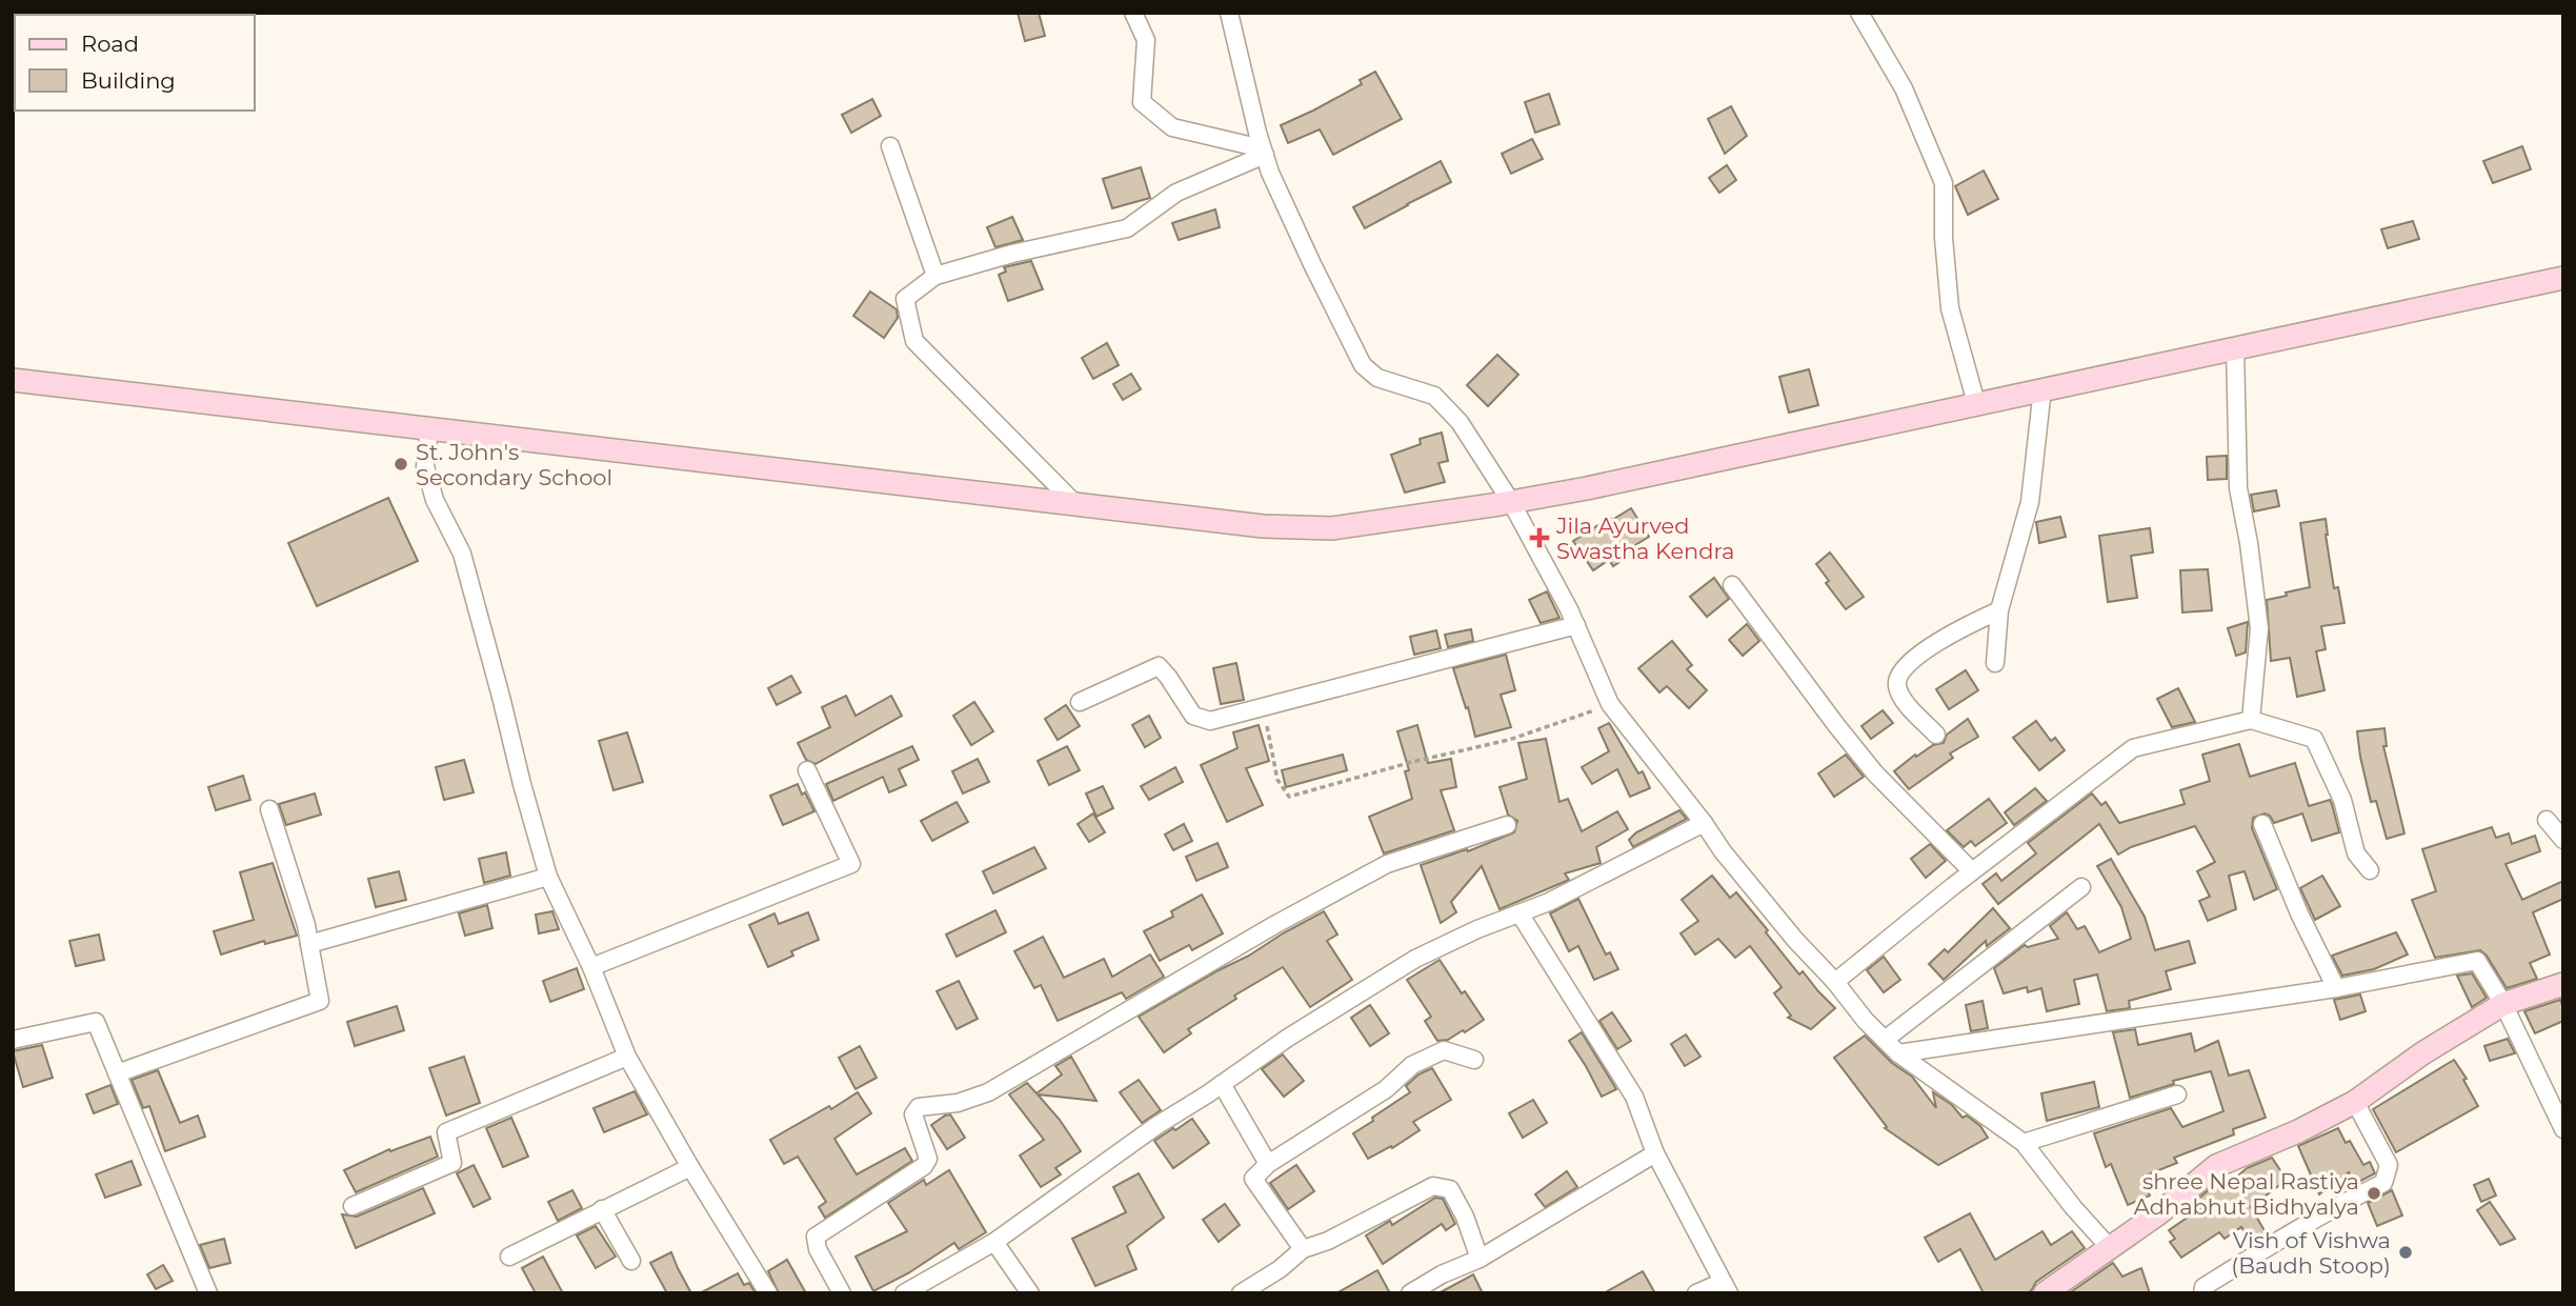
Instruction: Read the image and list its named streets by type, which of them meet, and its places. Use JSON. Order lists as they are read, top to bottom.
{
  "places": {
    "other": ["St. John's Secondary School", "shree Nepal Rastiya Adhabhut Bidhyalya", "Vish of Vishwa (Baudh Stoop)"],
    "health": ["Jila Ayurved Swastha Kendra"]
  },
  "legend": ["Road", "Building"]
}
